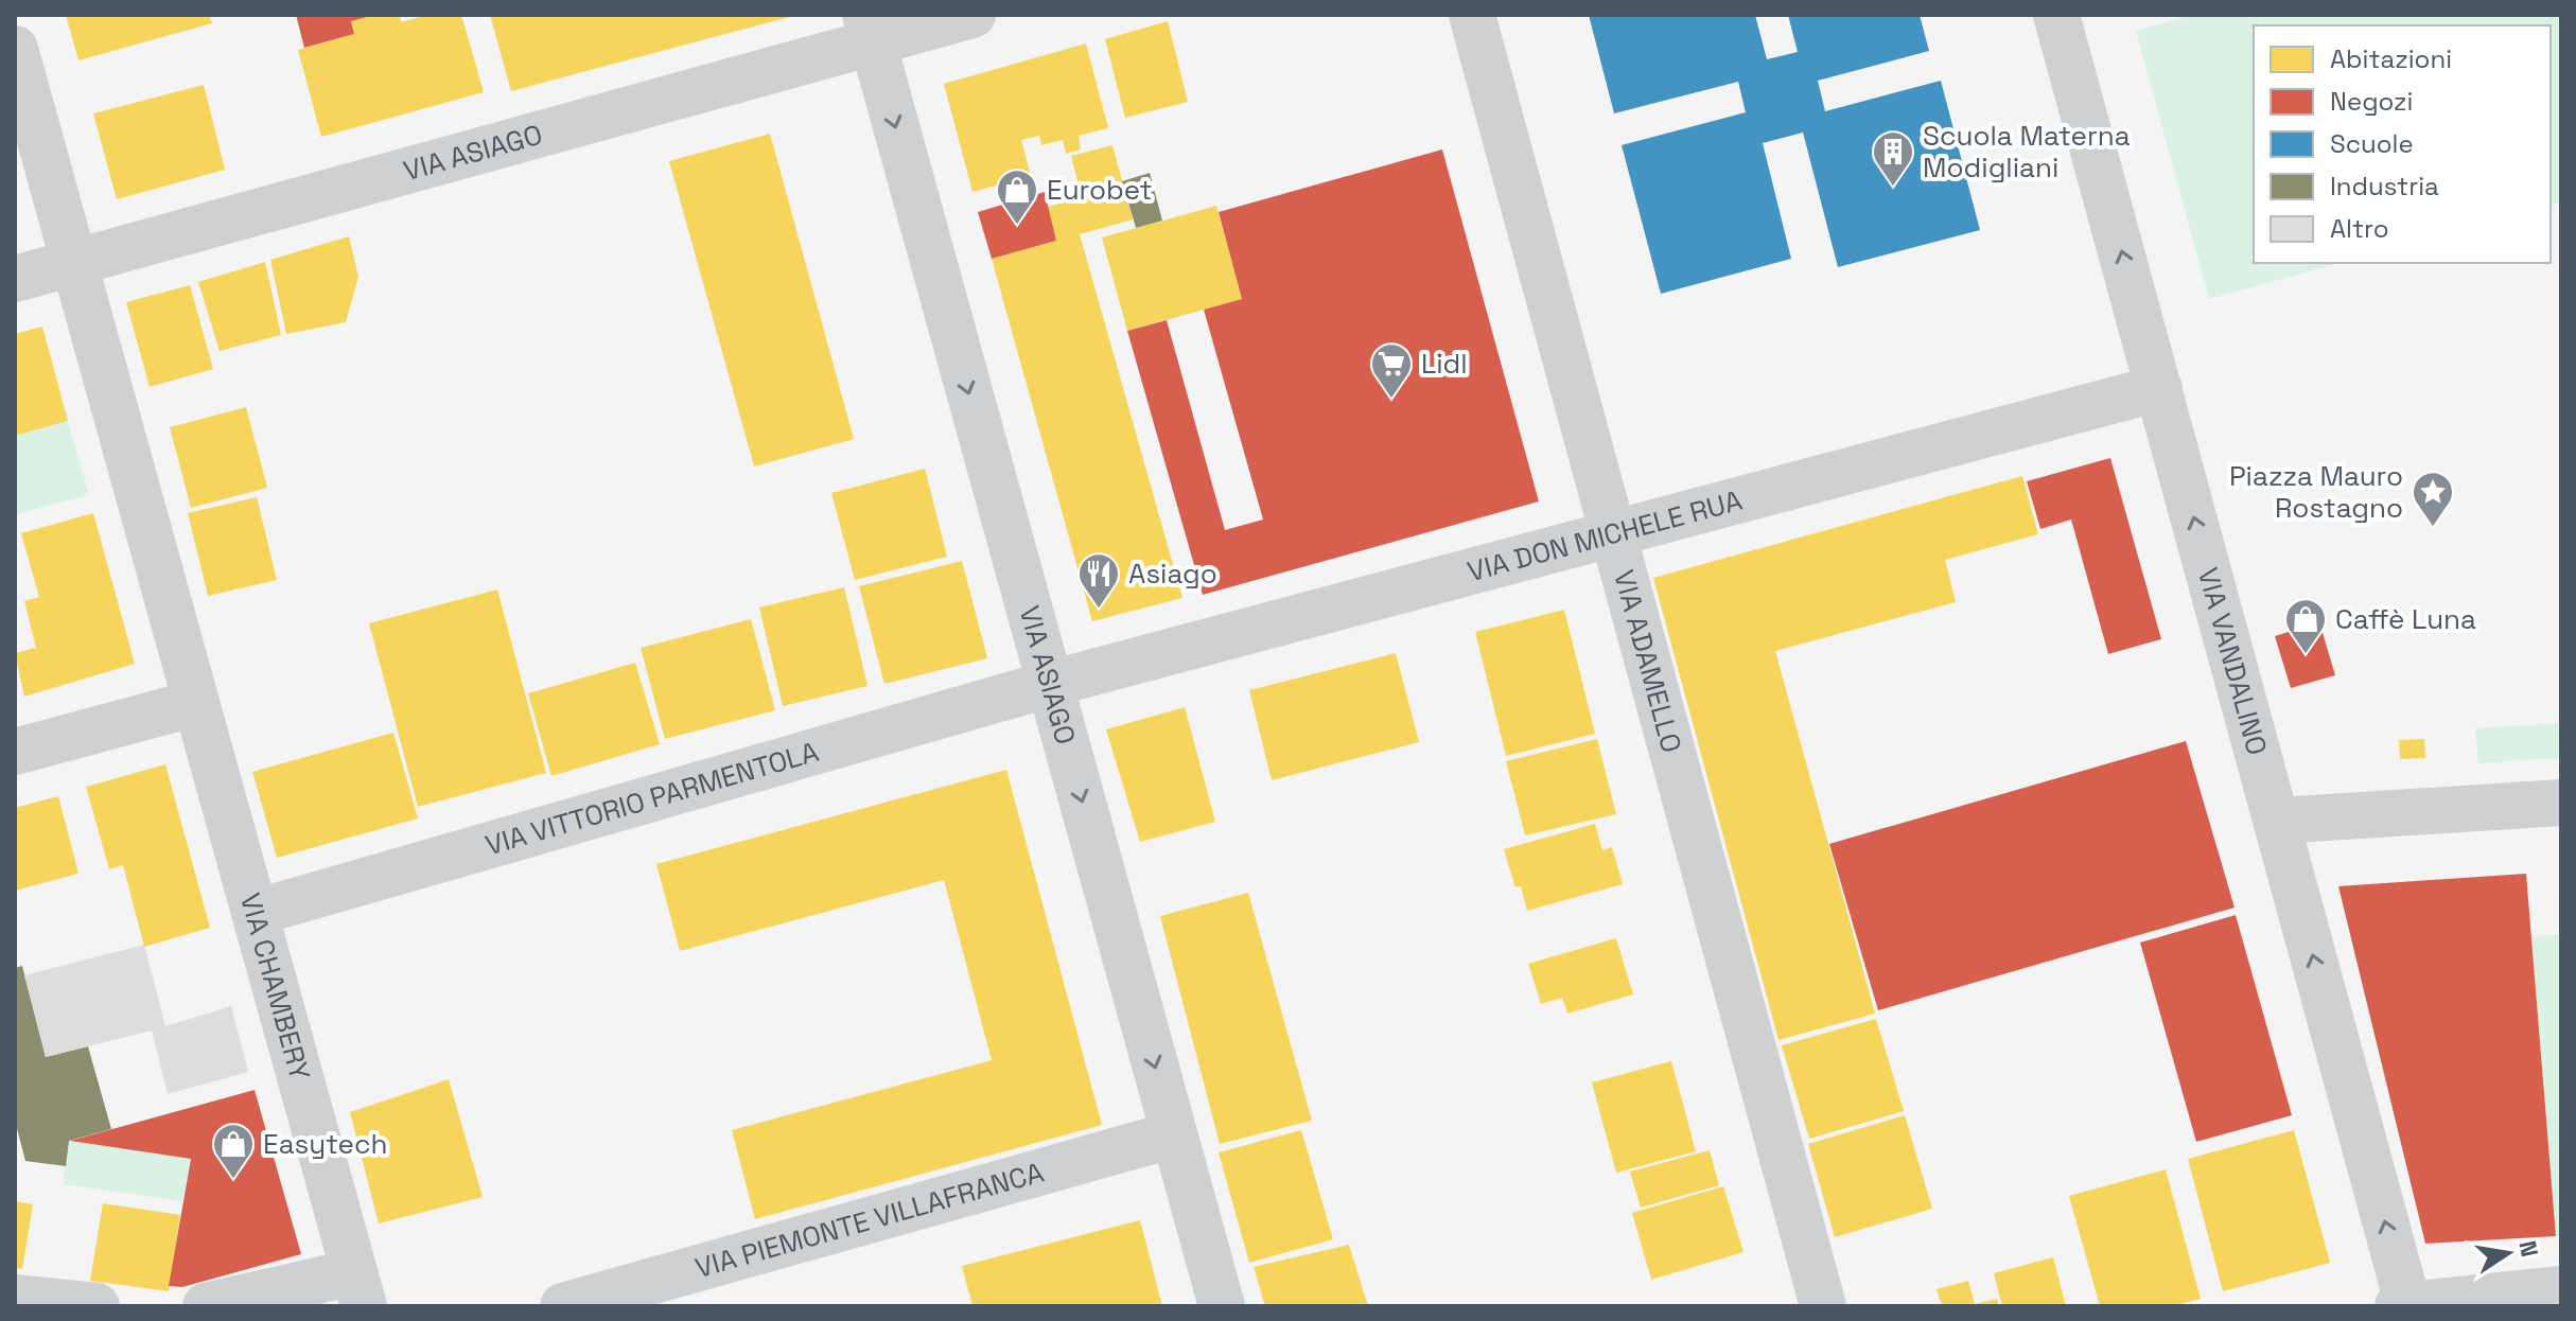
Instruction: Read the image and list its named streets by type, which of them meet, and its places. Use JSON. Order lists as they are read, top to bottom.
{
  "streets": {
    "street": [
      "VIA ASIAGO",
      "VIA DON MICHELE RUA",
      "VIA ADAMELLO",
      "VIA VANDALINO",
      "VIA VITTORIO PARMENTOLA",
      "VIA CHAMBERY",
      "VIA PIEMONTE VILLAFRANCA"
    ]
  },
  "crossings": [
    ["VIA ASIAGO", "VIA DON MICHELE RUA"],
    ["VIA ASIAGO", "VIA VITTORIO PARMENTOLA"],
    ["VIA ASIAGO", "VIA CHAMBERY"],
    ["VIA ASIAGO", "VIA PIEMONTE VILLAFRANCA"],
    ["VIA DON MICHELE RUA", "VIA ADAMELLO"],
    ["VIA DON MICHELE RUA", "VIA VANDALINO"],
    ["VIA DON MICHELE RUA", "VIA VITTORIO PARMENTOLA"],
    ["VIA VITTORIO PARMENTOLA", "VIA CHAMBERY"]
  ],
  "one_way": ["VIA ASIAGO", "VIA VANDALINO"],
  "places": {
    "building": ["Scuola Materna Modigliani"],
    "shop": ["Eurobet", "Caffè Luna", "Easytech"],
    "supermarket": ["Lidl"],
    "place": ["Piazza Mauro Rostagno"],
    "restaurant": ["Asiago"]
  },
  "legend": [
    "Abitazioni",
    "Negozi",
    "Scuole",
    "Industria",
    "Altro"
  ],
  "north": "right"
}
